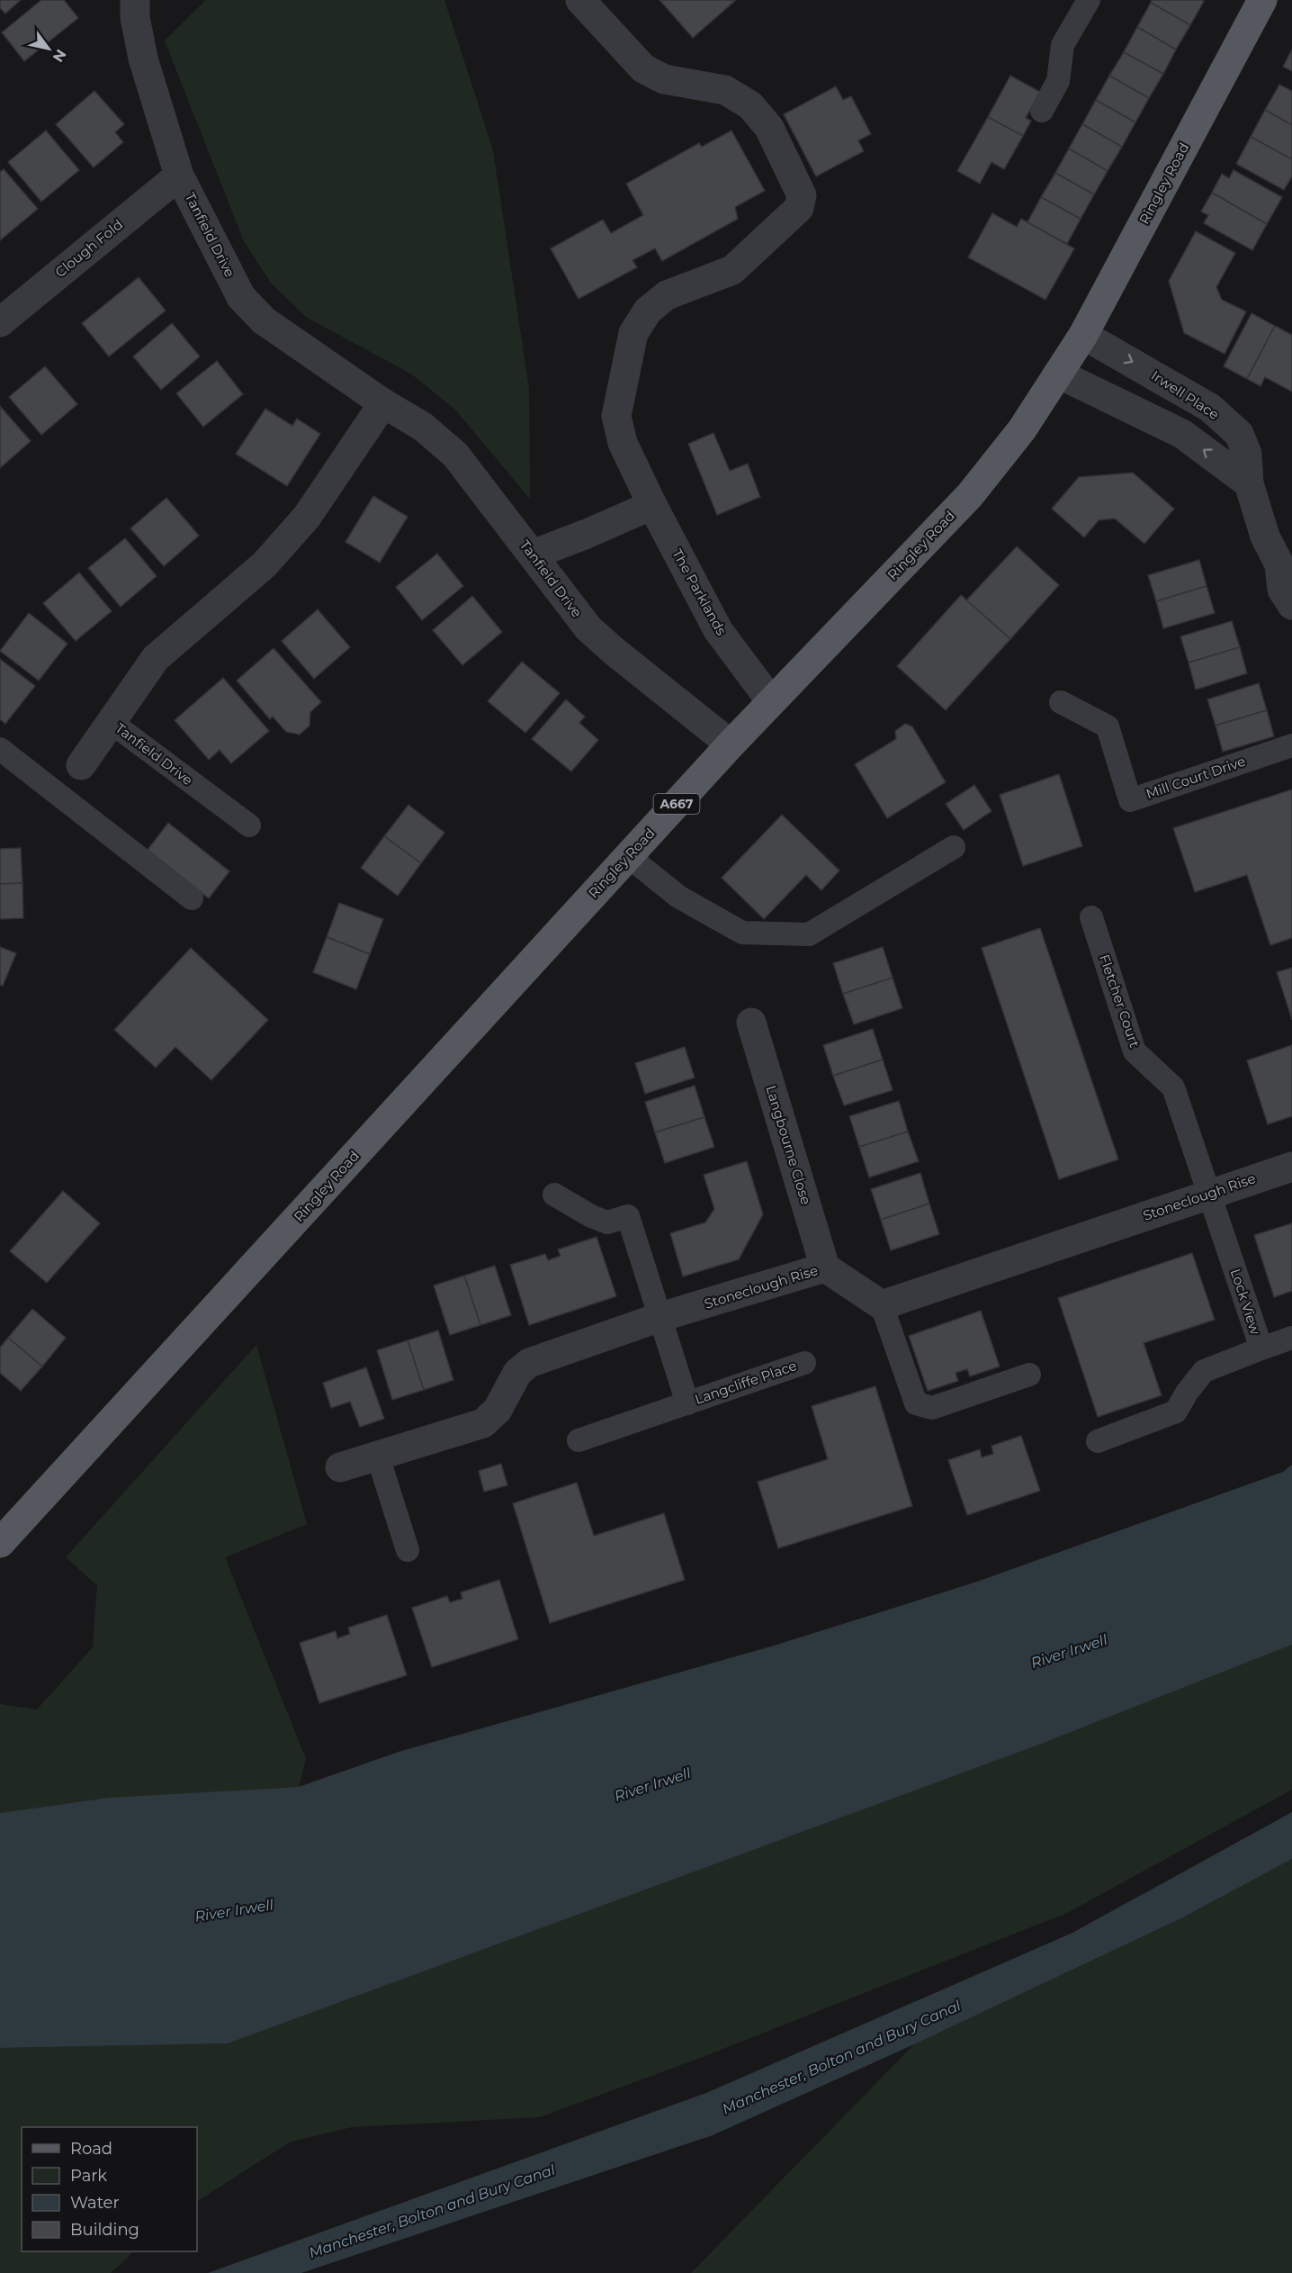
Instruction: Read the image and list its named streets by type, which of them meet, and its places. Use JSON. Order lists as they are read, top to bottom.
{
  "streets": {
    "main road": ["Ringley Road", "A667"],
    "street": [
      "Tanfield Drive",
      "Clough Fold",
      "Irwell Place",
      "The Parklands",
      "Langbourne Close",
      "Stoneclough Rise"
    ],
    "lane": [
      "Mill Court Drive",
      "Fletcher Court",
      "Lock View",
      "Langcliffe Place"
    ]
  },
  "crossings": [
    ["Ringley Road", "Tanfield Drive"],
    ["Ringley Road", "Irwell Place"],
    ["Ringley Road", "The Parklands"],
    ["Tanfield Drive", "Clough Fold"],
    ["Fletcher Court", "Stoneclough Rise"],
    ["Fletcher Court", "Lock View"],
    ["Langbourne Close", "Stoneclough Rise"],
    ["Stoneclough Rise", "Lock View"],
    ["Stoneclough Rise", "Langcliffe Place"]
  ],
  "water": ["River Irwell", "Manchester, Bolton and Bury Canal"],
  "legend": [
    "Road",
    "Park",
    "Water",
    "Building"
  ],
  "north": "bottom right"
}
